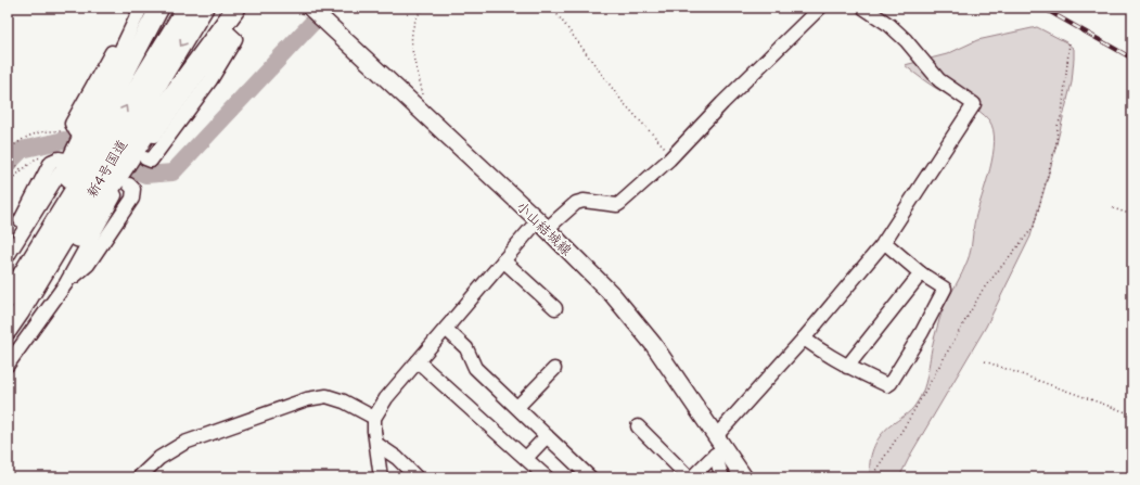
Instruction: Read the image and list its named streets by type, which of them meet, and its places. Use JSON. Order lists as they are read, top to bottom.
{
  "streets": {
    "highway": ["新4号国道"],
    "main road": ["小山結城線"]
  }
}
